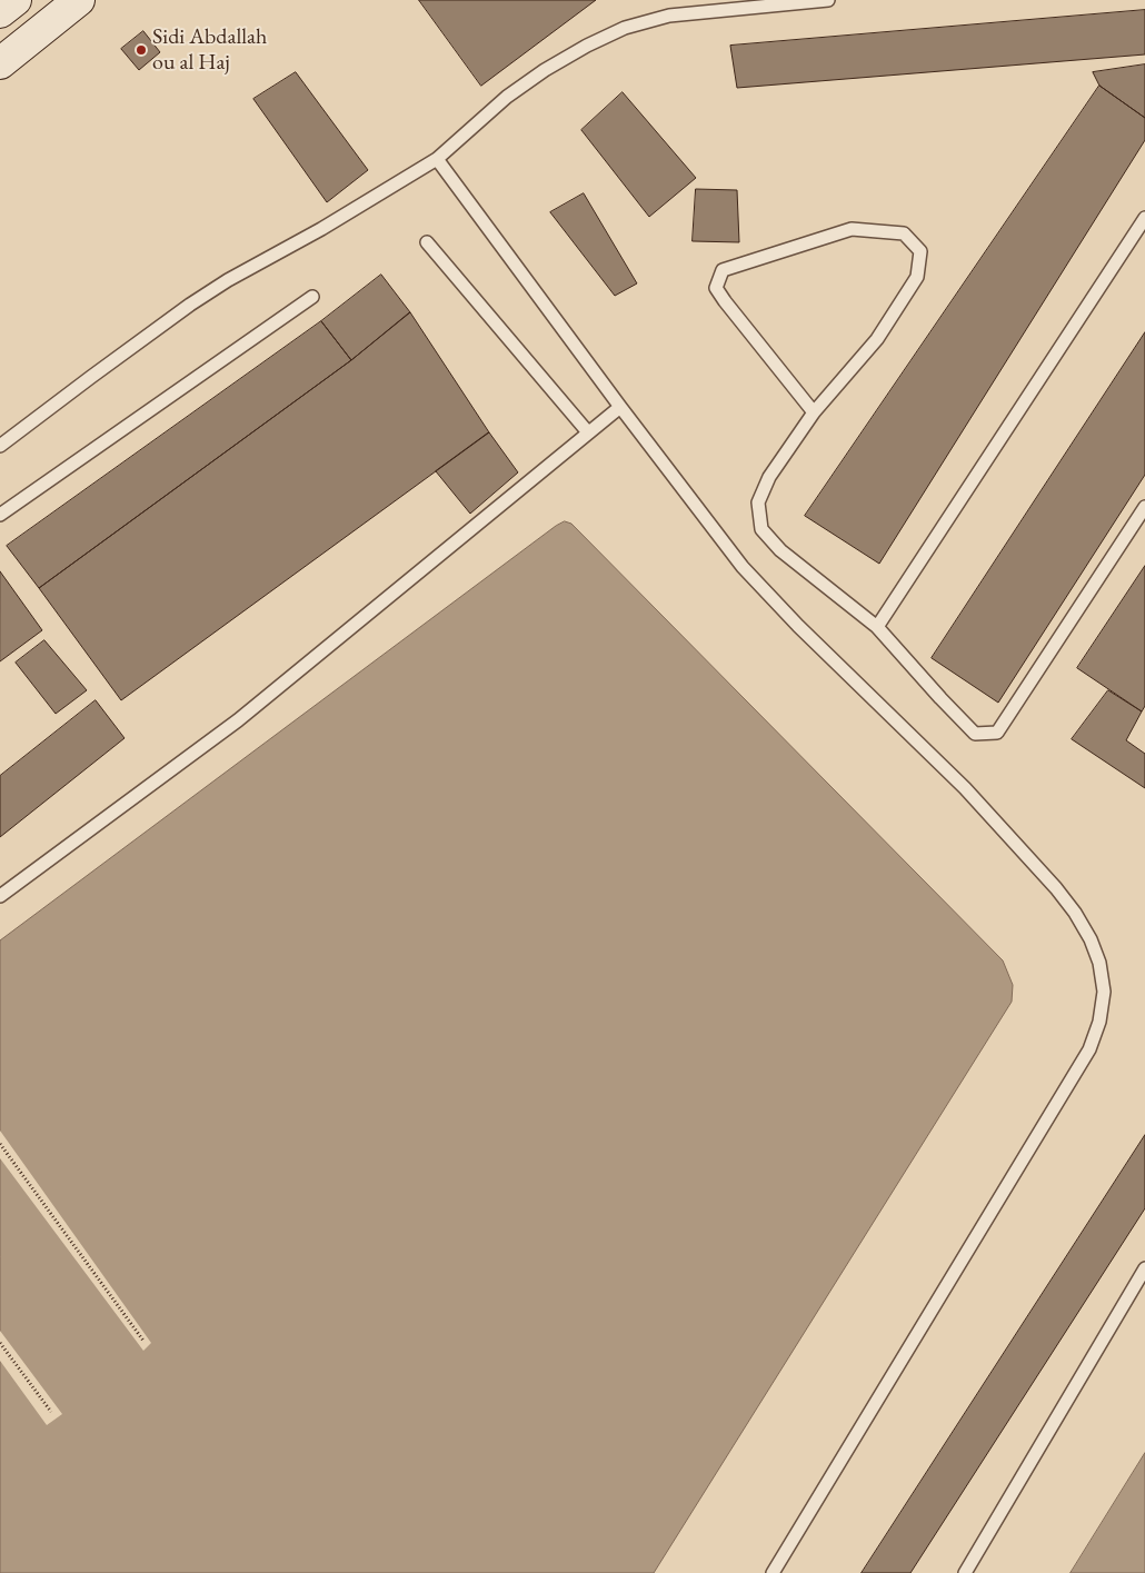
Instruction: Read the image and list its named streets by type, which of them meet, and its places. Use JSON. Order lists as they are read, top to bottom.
{
  "places": ["Sidi Abdallah ou al Haj"]
}
